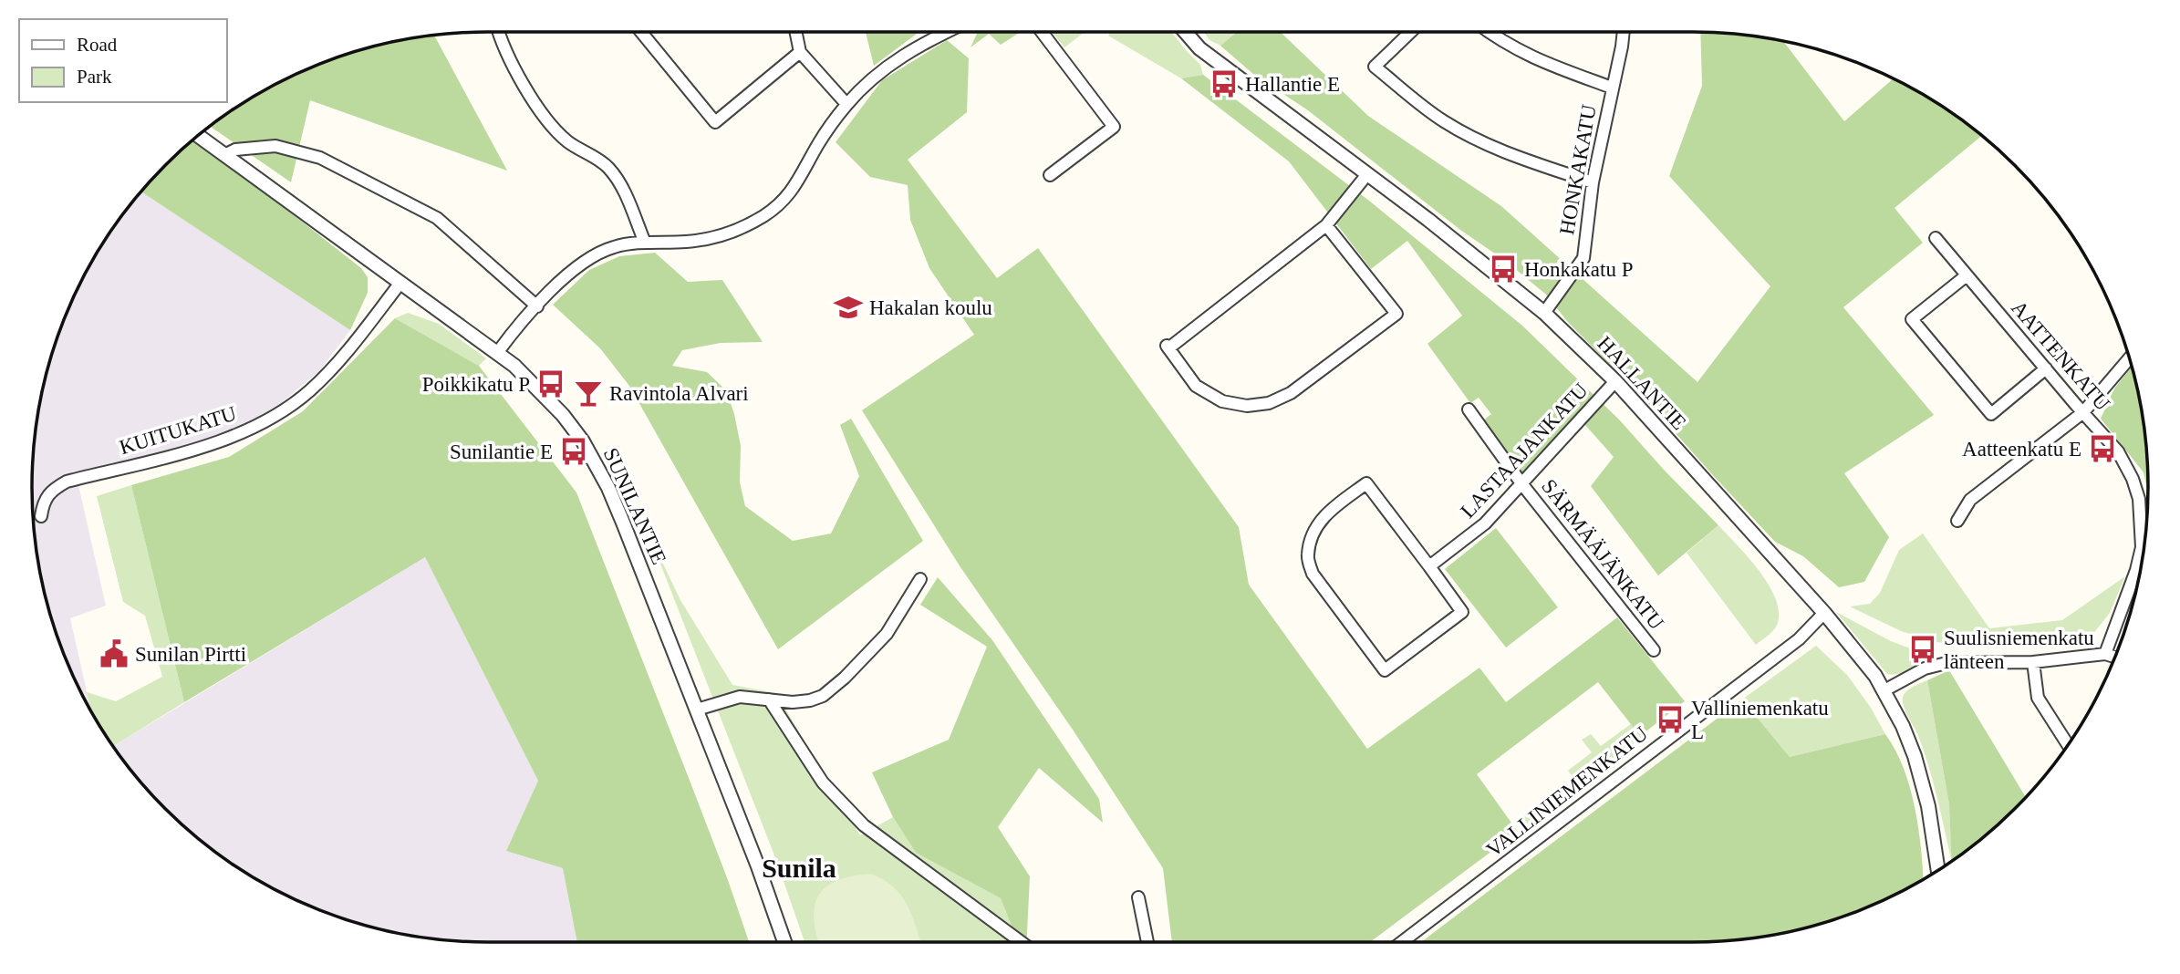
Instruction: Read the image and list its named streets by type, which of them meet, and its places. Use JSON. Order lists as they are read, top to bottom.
{
  "streets": {
    "street": [
      "HONKAKATU",
      "AATTENKATU",
      "HALLANTIE",
      "KUITUKATU",
      "LASTAAJANKATU",
      "SUNILANTIE",
      "SÄRMÄÄJÄNKATU",
      "VALLINIEMENKATU"
    ]
  },
  "crossings": [
    ["HONKAKATU", "HALLANTIE"],
    ["HALLANTIE", "LASTAAJANKATU"],
    ["HALLANTIE", "VALLINIEMENKATU"],
    ["KUITUKATU", "SUNILANTIE"],
    ["LASTAAJANKATU", "SÄRMÄÄJÄNKATU"]
  ],
  "districts": ["Sunila"],
  "places": {
    "bus stop": [
      "Hallantie E",
      "Honkakatu P",
      "Poikkikatu P",
      "Aatteenkatu E",
      "Sunilantie E",
      "Suulisniemenkatu länteen",
      "Valliniemenkatu L"
    ],
    "school or university": ["Hakalan koulu"],
    "bar": ["Ravintola Alvari"],
    "public building": ["Sunilan Pirtti"]
  },
  "legend": ["Road", "Park"]
}
